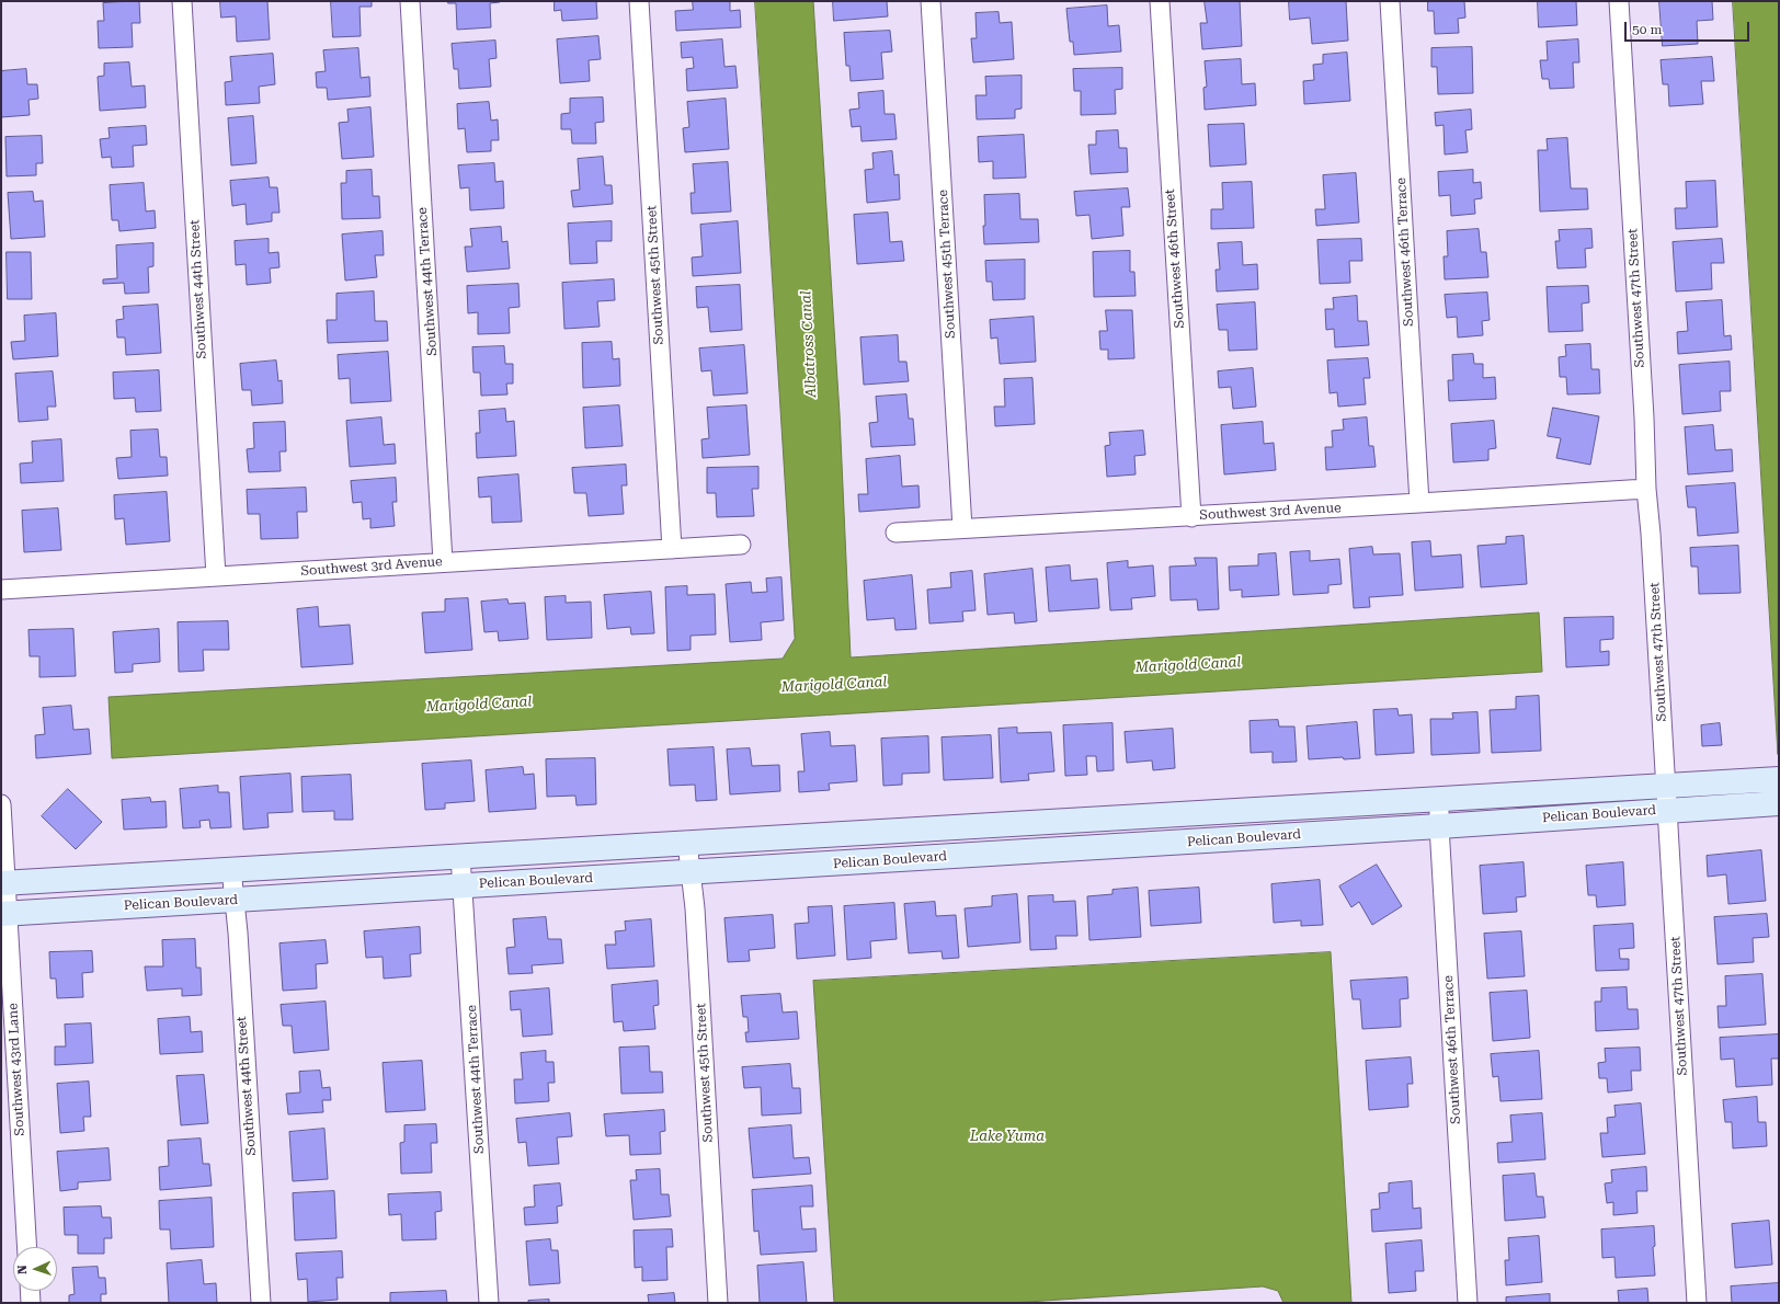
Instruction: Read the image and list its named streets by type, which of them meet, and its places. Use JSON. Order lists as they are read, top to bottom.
{
  "streets": {
    "street": [
      "Southwest 46th Terrace",
      "Southwest 46th Street",
      "Southwest 45th Terrace",
      "Southwest 45th Street",
      "Southwest 44th Terrace",
      "Southwest 44th Street",
      "Southwest 47th Street",
      "Southwest 3rd Avenue",
      "Pelican Boulevard",
      "Southwest 43rd Lane"
    ]
  },
  "crossings": [
    ["Southwest 46th Terrace", "Southwest 3rd Avenue"],
    ["Southwest 46th Terrace", "Pelican Boulevard"],
    ["Southwest 46th Street", "Southwest 3rd Avenue"],
    ["Southwest 45th Terrace", "Southwest 3rd Avenue"],
    ["Southwest 45th Street", "Southwest 3rd Avenue"],
    ["Southwest 45th Street", "Pelican Boulevard"],
    ["Southwest 44th Terrace", "Southwest 3rd Avenue"],
    ["Southwest 44th Terrace", "Pelican Boulevard"],
    ["Southwest 44th Street", "Southwest 3rd Avenue"],
    ["Southwest 44th Street", "Pelican Boulevard"],
    ["Southwest 47th Street", "Southwest 3rd Avenue"],
    ["Southwest 47th Street", "Pelican Boulevard"],
    ["Pelican Boulevard", "Southwest 43rd Lane"]
  ],
  "water": ["Albatross Canal", "Marigold Canal", "Lake Yuma"],
  "scale_bar": "50 m",
  "north": "left"
}
